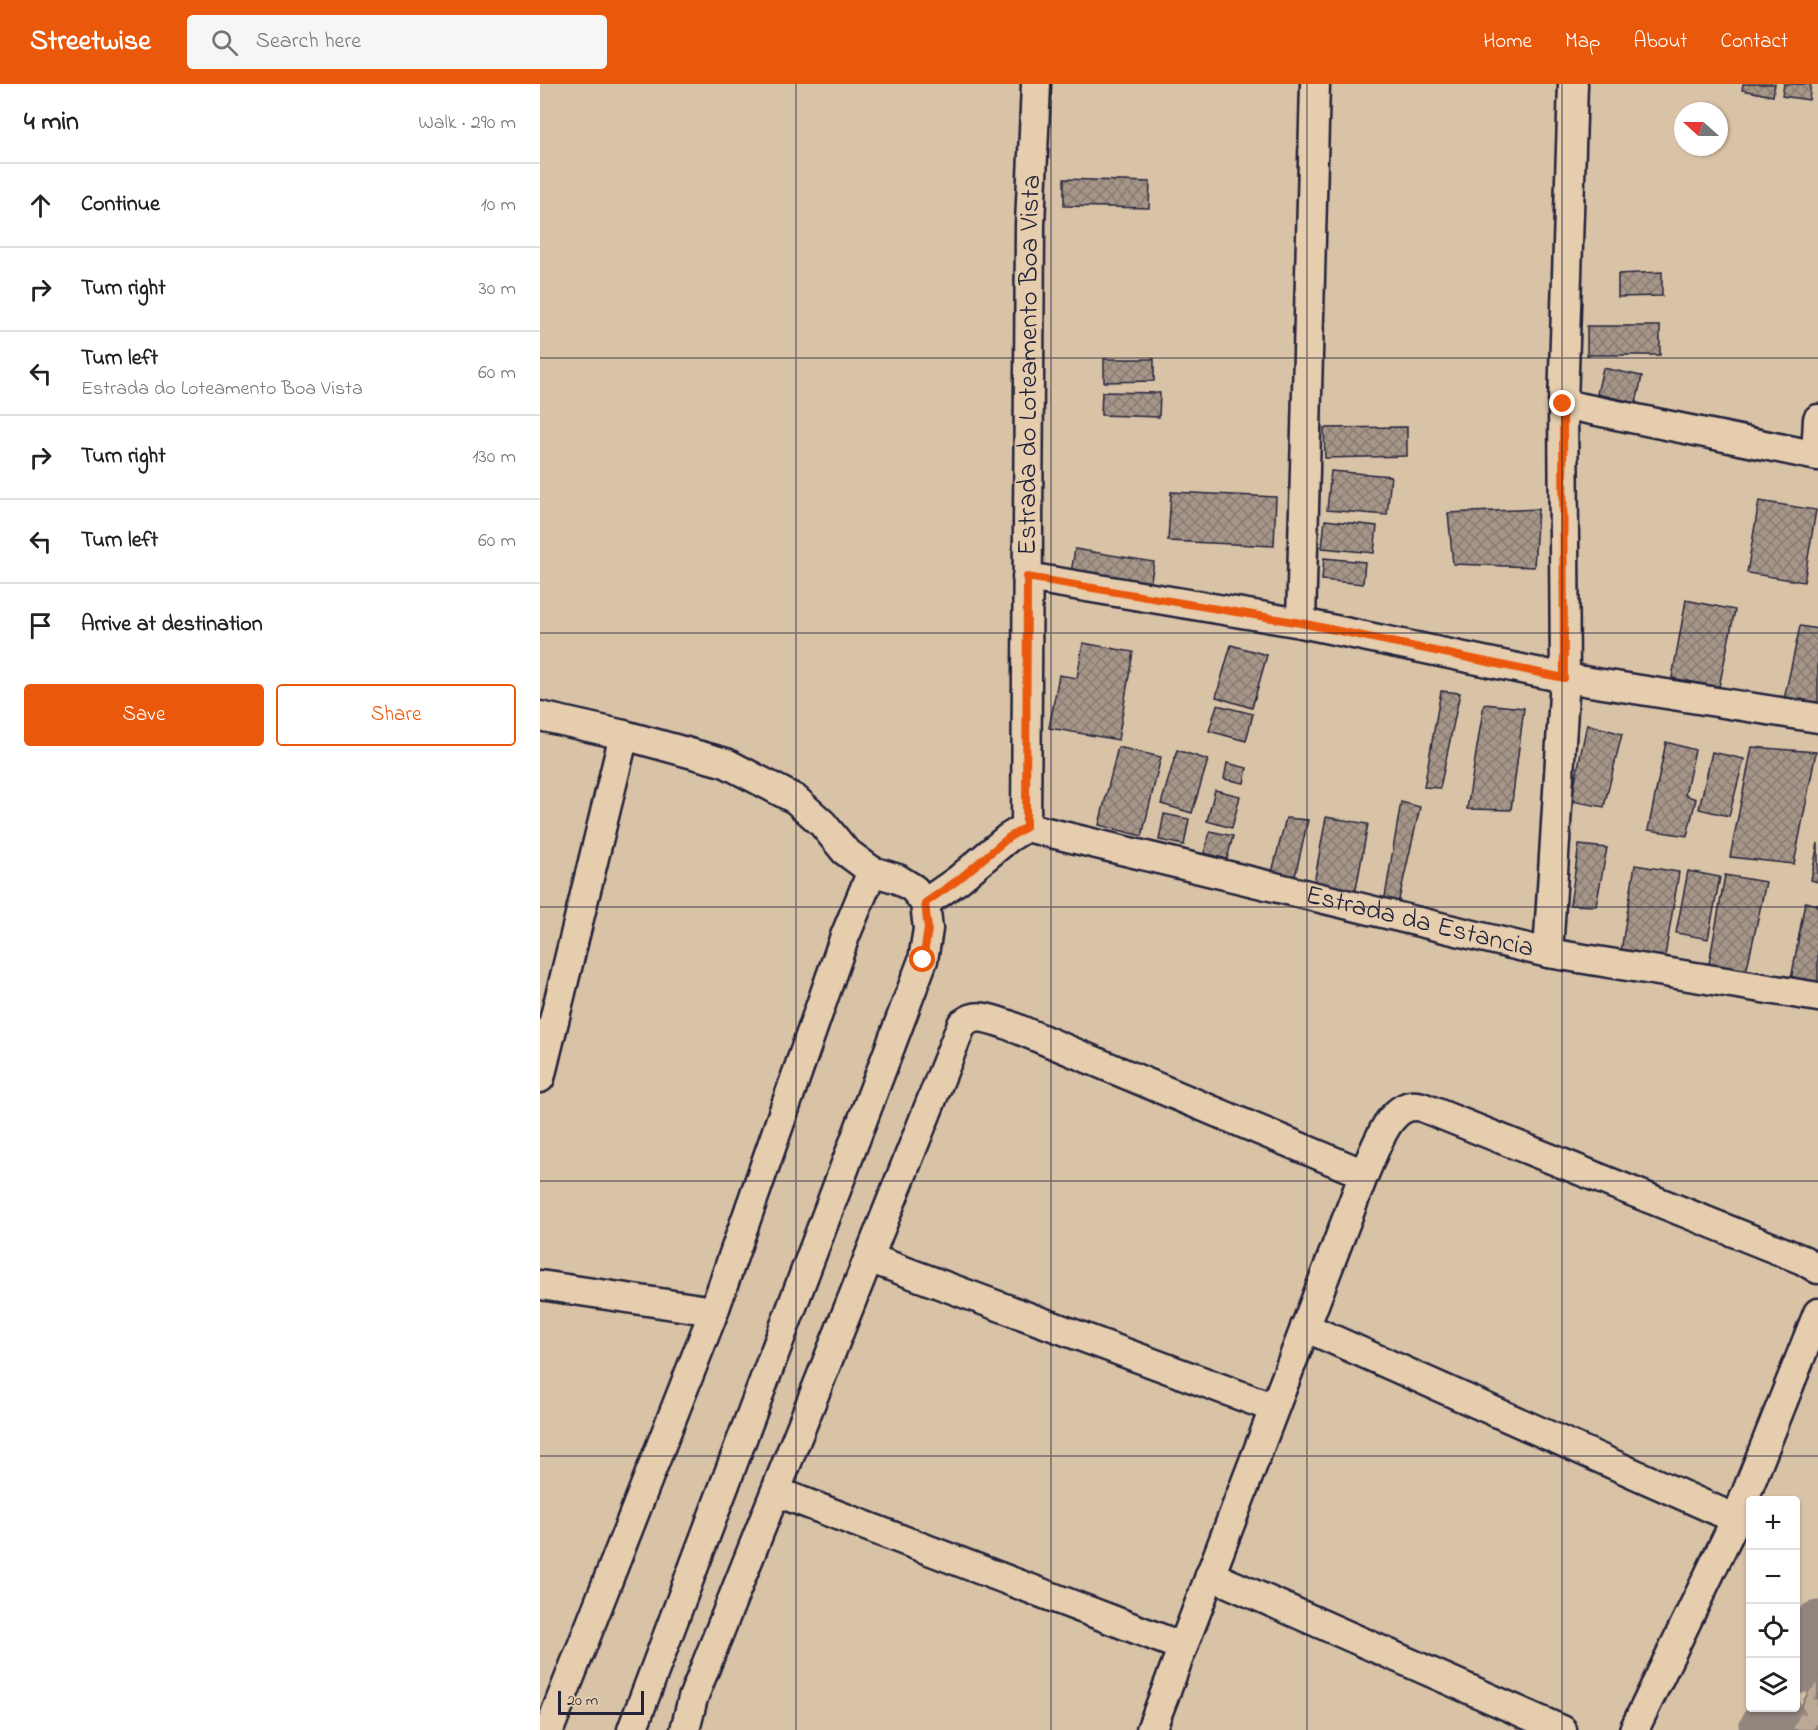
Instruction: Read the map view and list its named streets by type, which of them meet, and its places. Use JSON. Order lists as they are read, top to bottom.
{
  "streets": {
    "street": ["Estrada do Loteamento Boa Vista", "Estrada da Estancia"]
  },
  "crossings": [
    ["Estrada do Loteamento Boa Vista", "Estrada da Estancia"]
  ],
  "scale_bar": "20 m",
  "north": "left",
  "page": {
    "header": "Streetwise",
    "search": "Search here",
    "nav": [
      "Home",
      "Map",
      "About",
      "Contact"
    ],
    "heading": ["4 min", "Walk · 290 m"],
    "list": [
      ["Continue", "10 m"],
      ["Turn right", "30 m"],
      ["Turn left", "Estrada do Loteamento Boa Vista", "60 m"],
      ["Turn right", "130 m"],
      ["Turn left", "60 m"],
      "Arrive at destination"
    ],
    "buttons": ["Save", "Share"],
    "map_buttons": ["+", "−"],
    "scale": "20 m"
  }
}
